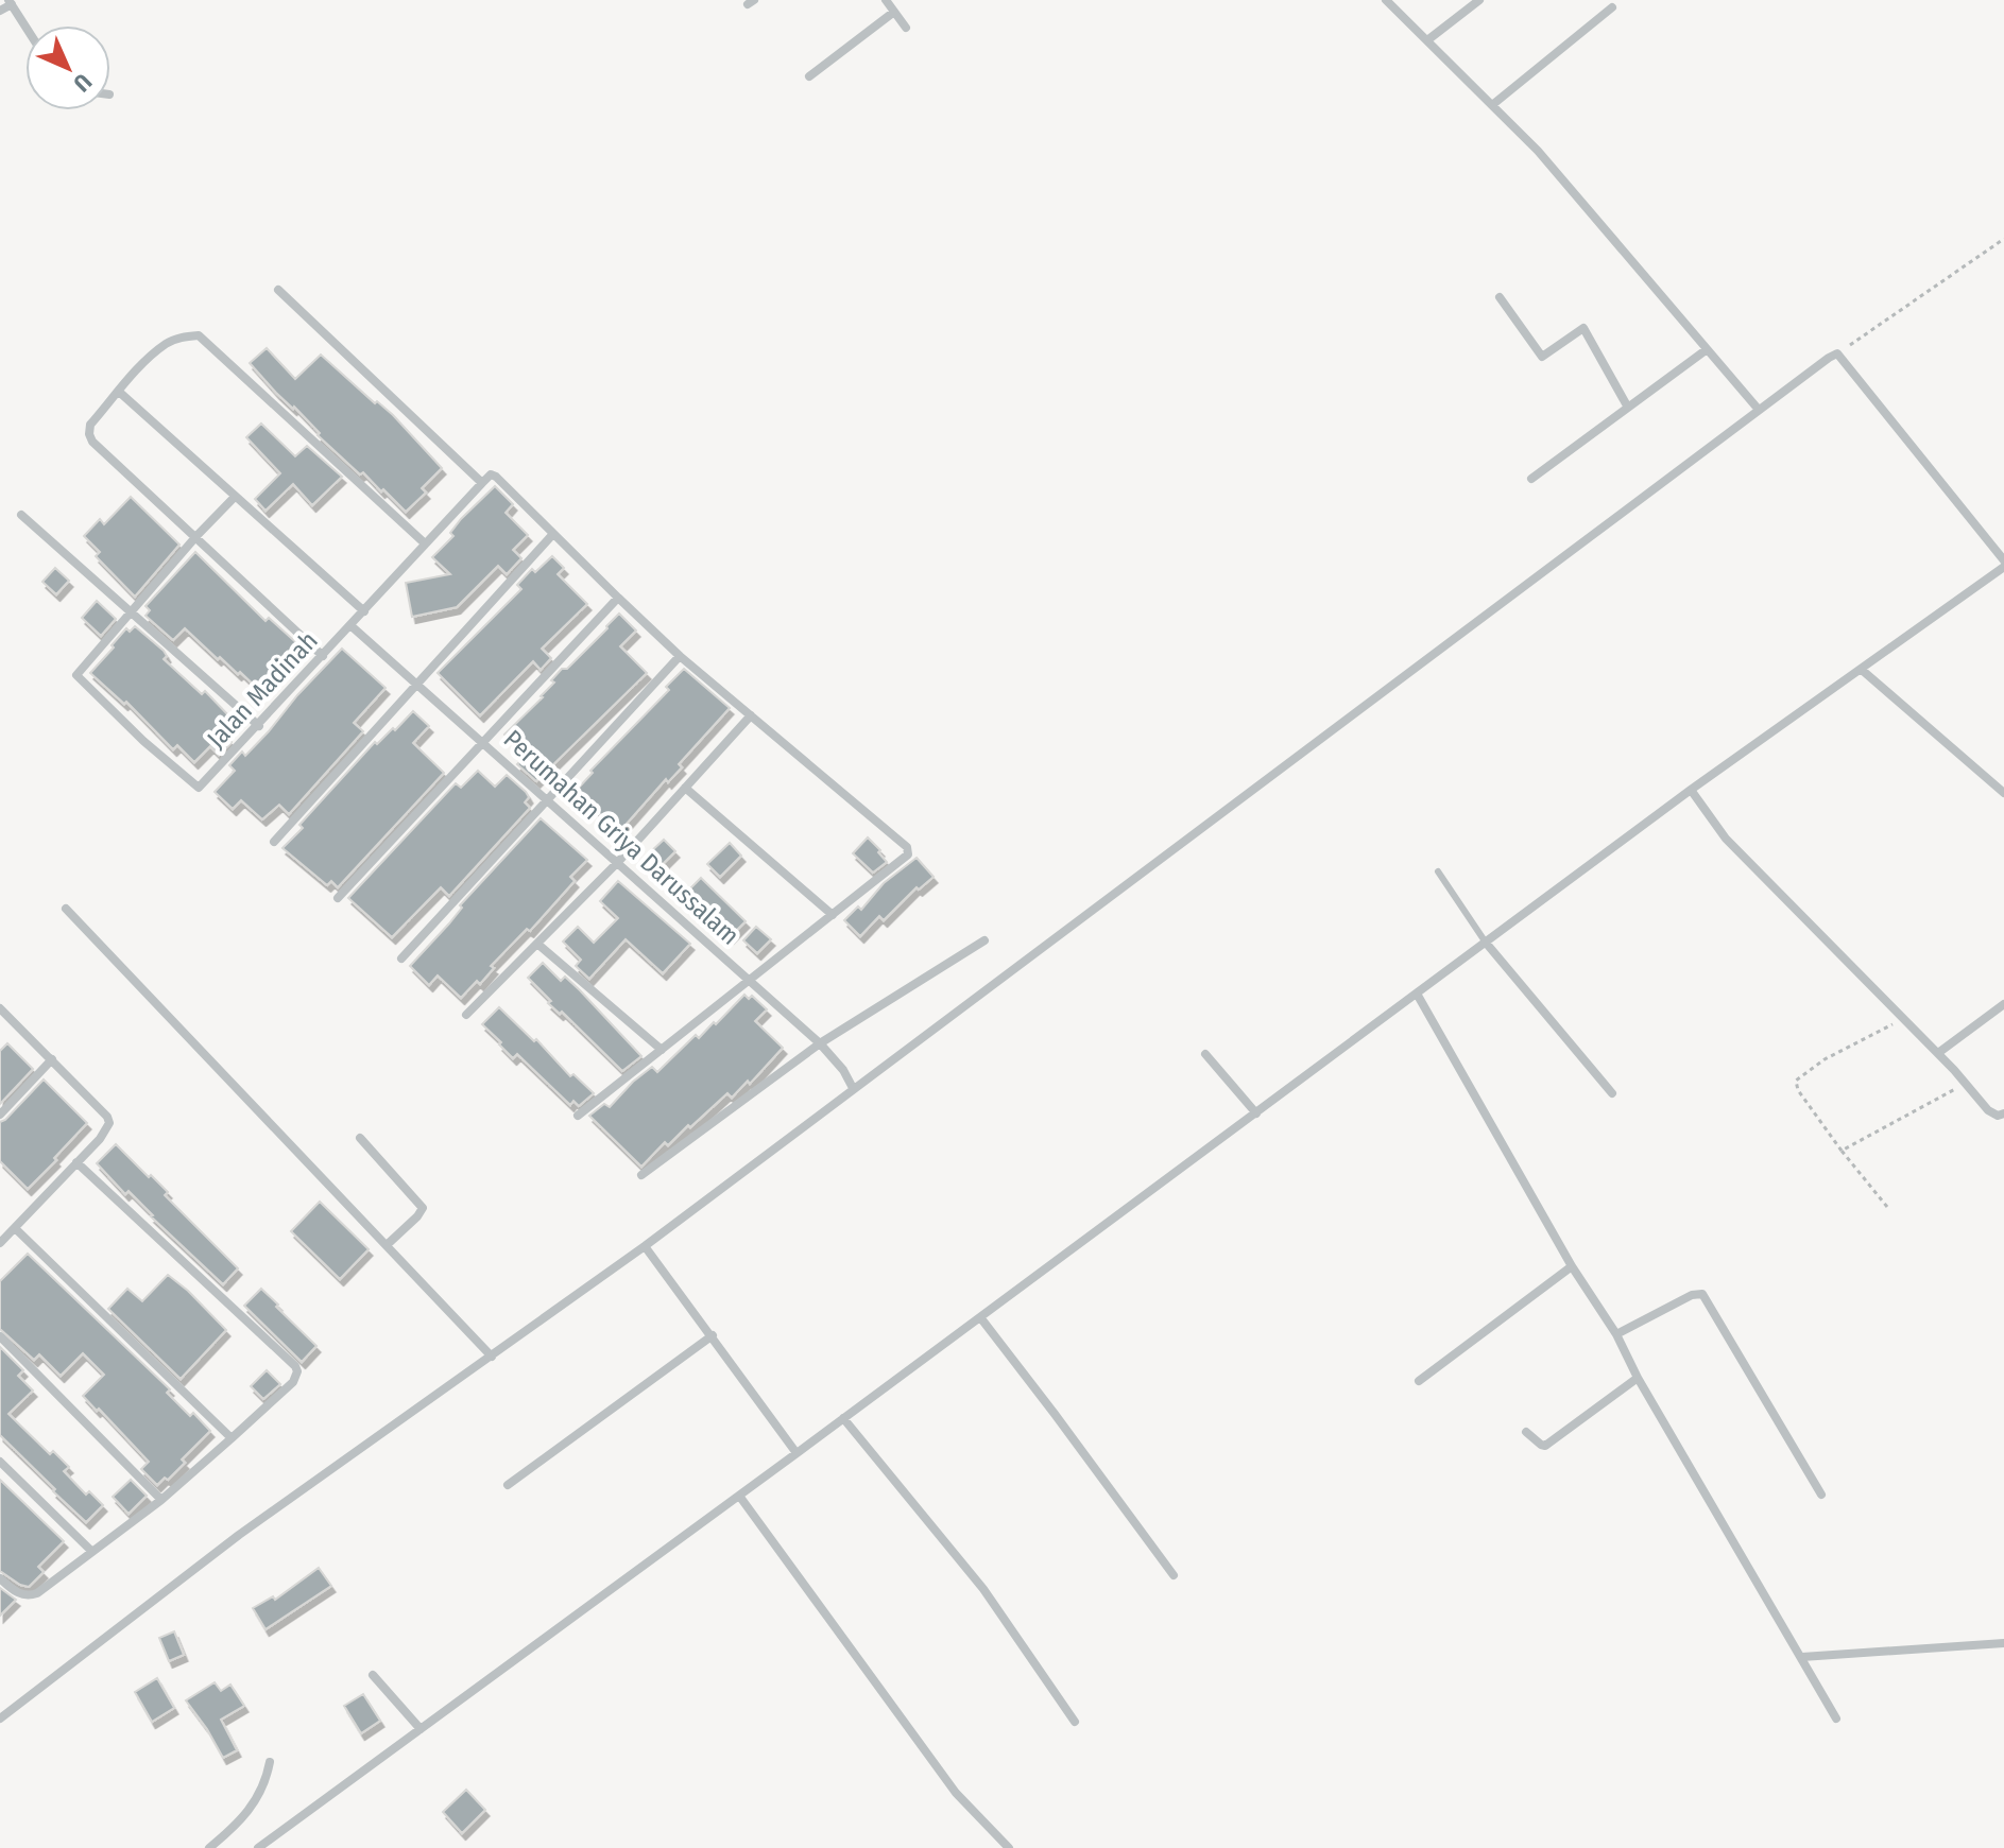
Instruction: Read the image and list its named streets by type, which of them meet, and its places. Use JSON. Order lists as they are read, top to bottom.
{
  "streets": {
    "street": ["Jalan Madinah", "Perumahan Griya Darussalam"]
  },
  "crossings": [
    ["Jalan Madinah", "Perumahan Griya Darussalam"]
  ],
  "north": "bottom right"
}
